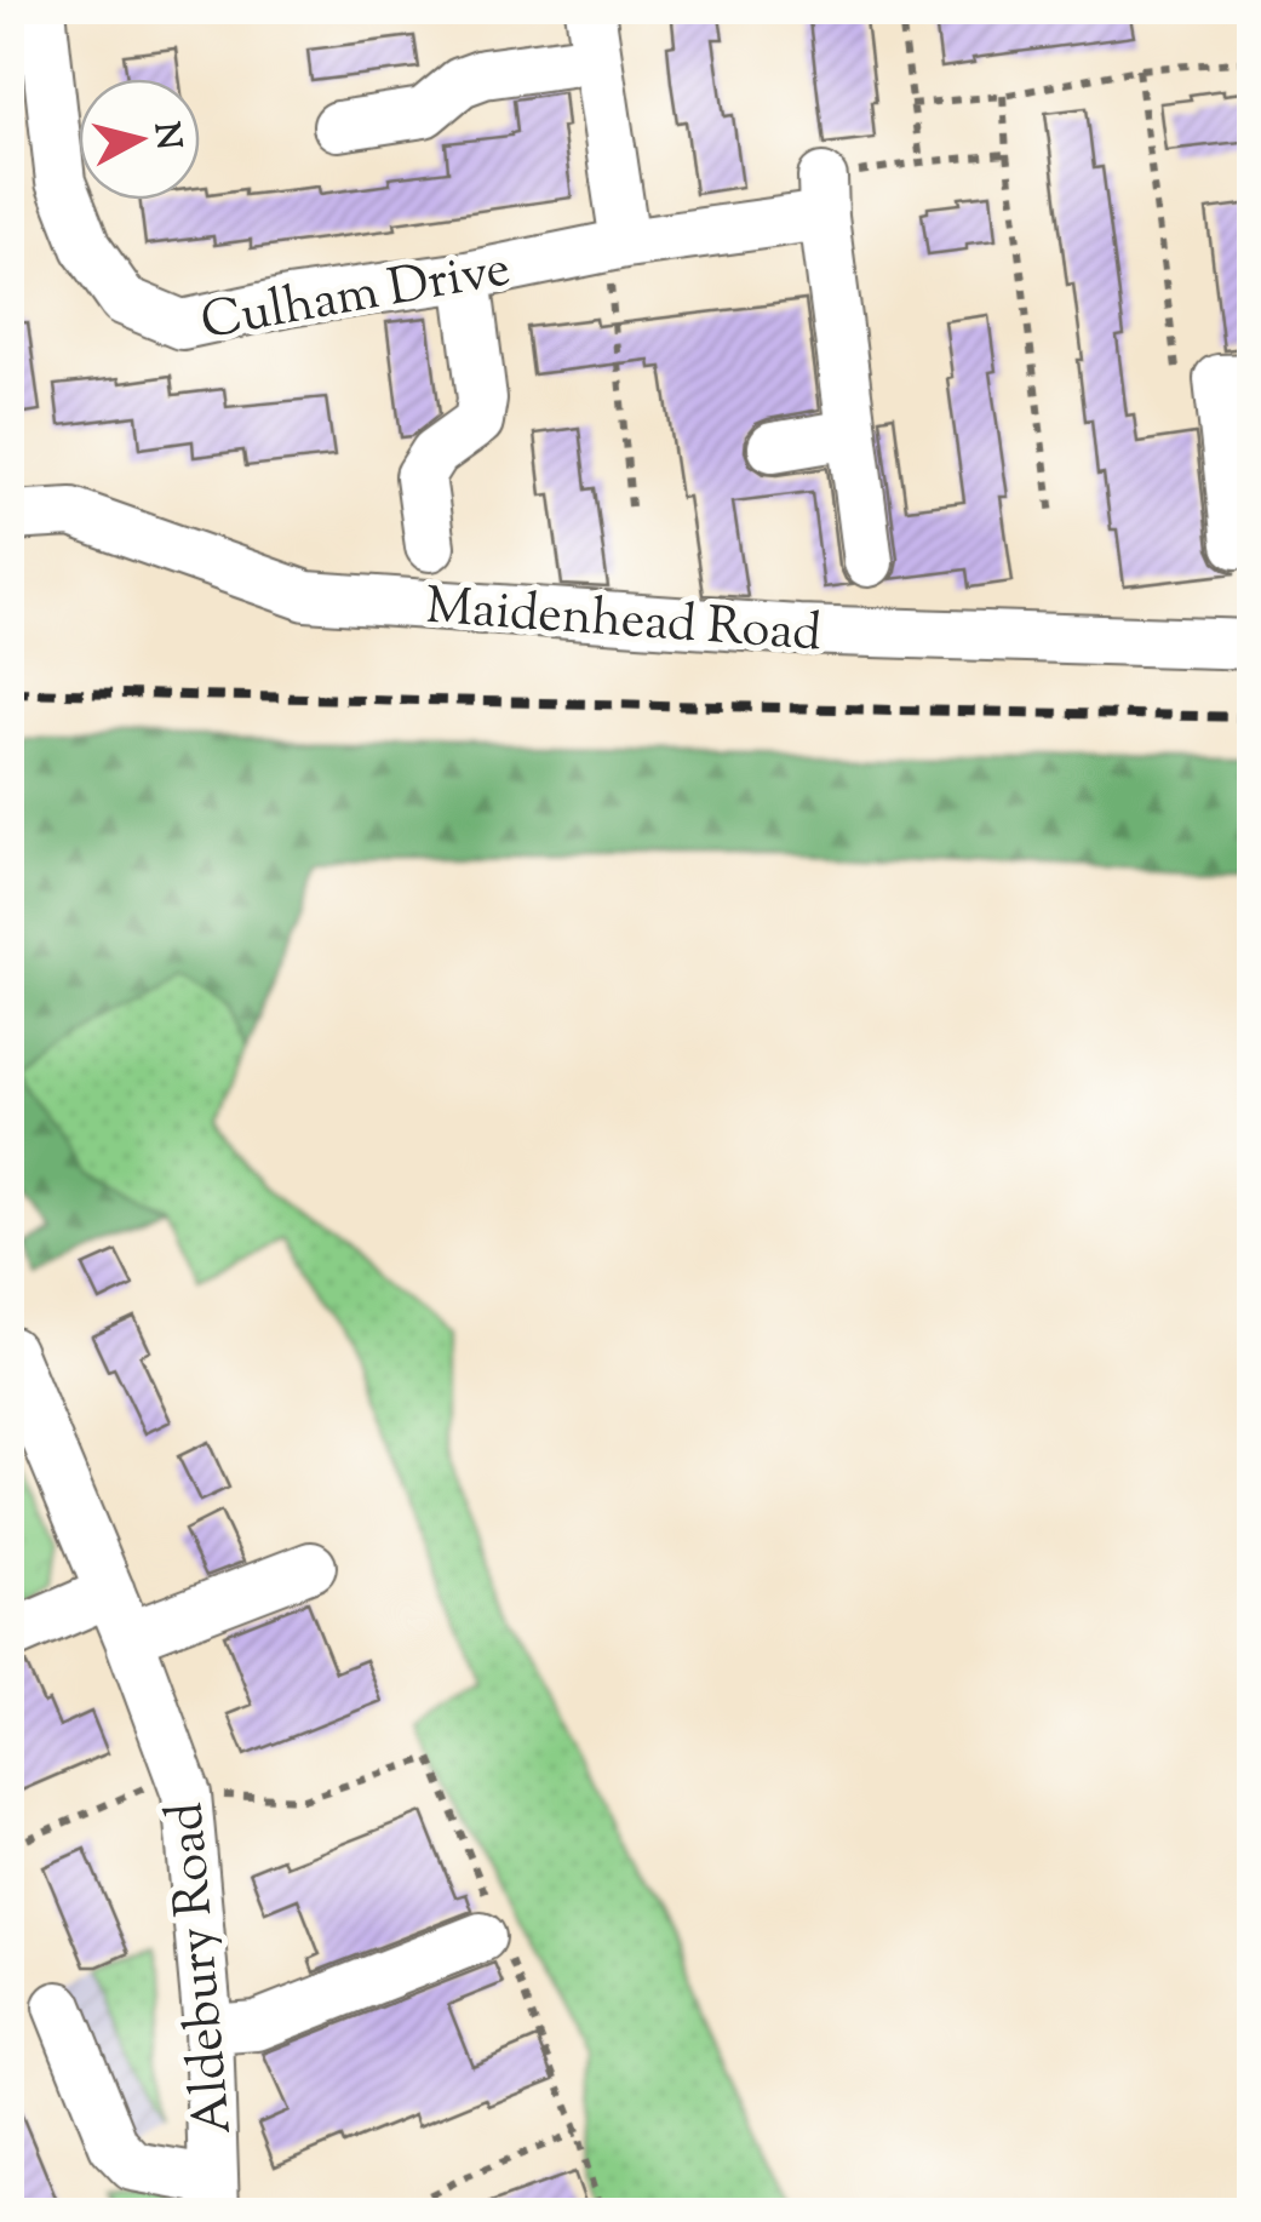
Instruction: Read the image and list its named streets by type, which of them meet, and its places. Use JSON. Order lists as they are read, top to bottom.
{
  "streets": {
    "street": ["Culham Drive", "Maidenhead Road", "Aldebury Road"]
  },
  "north": "right"
}
